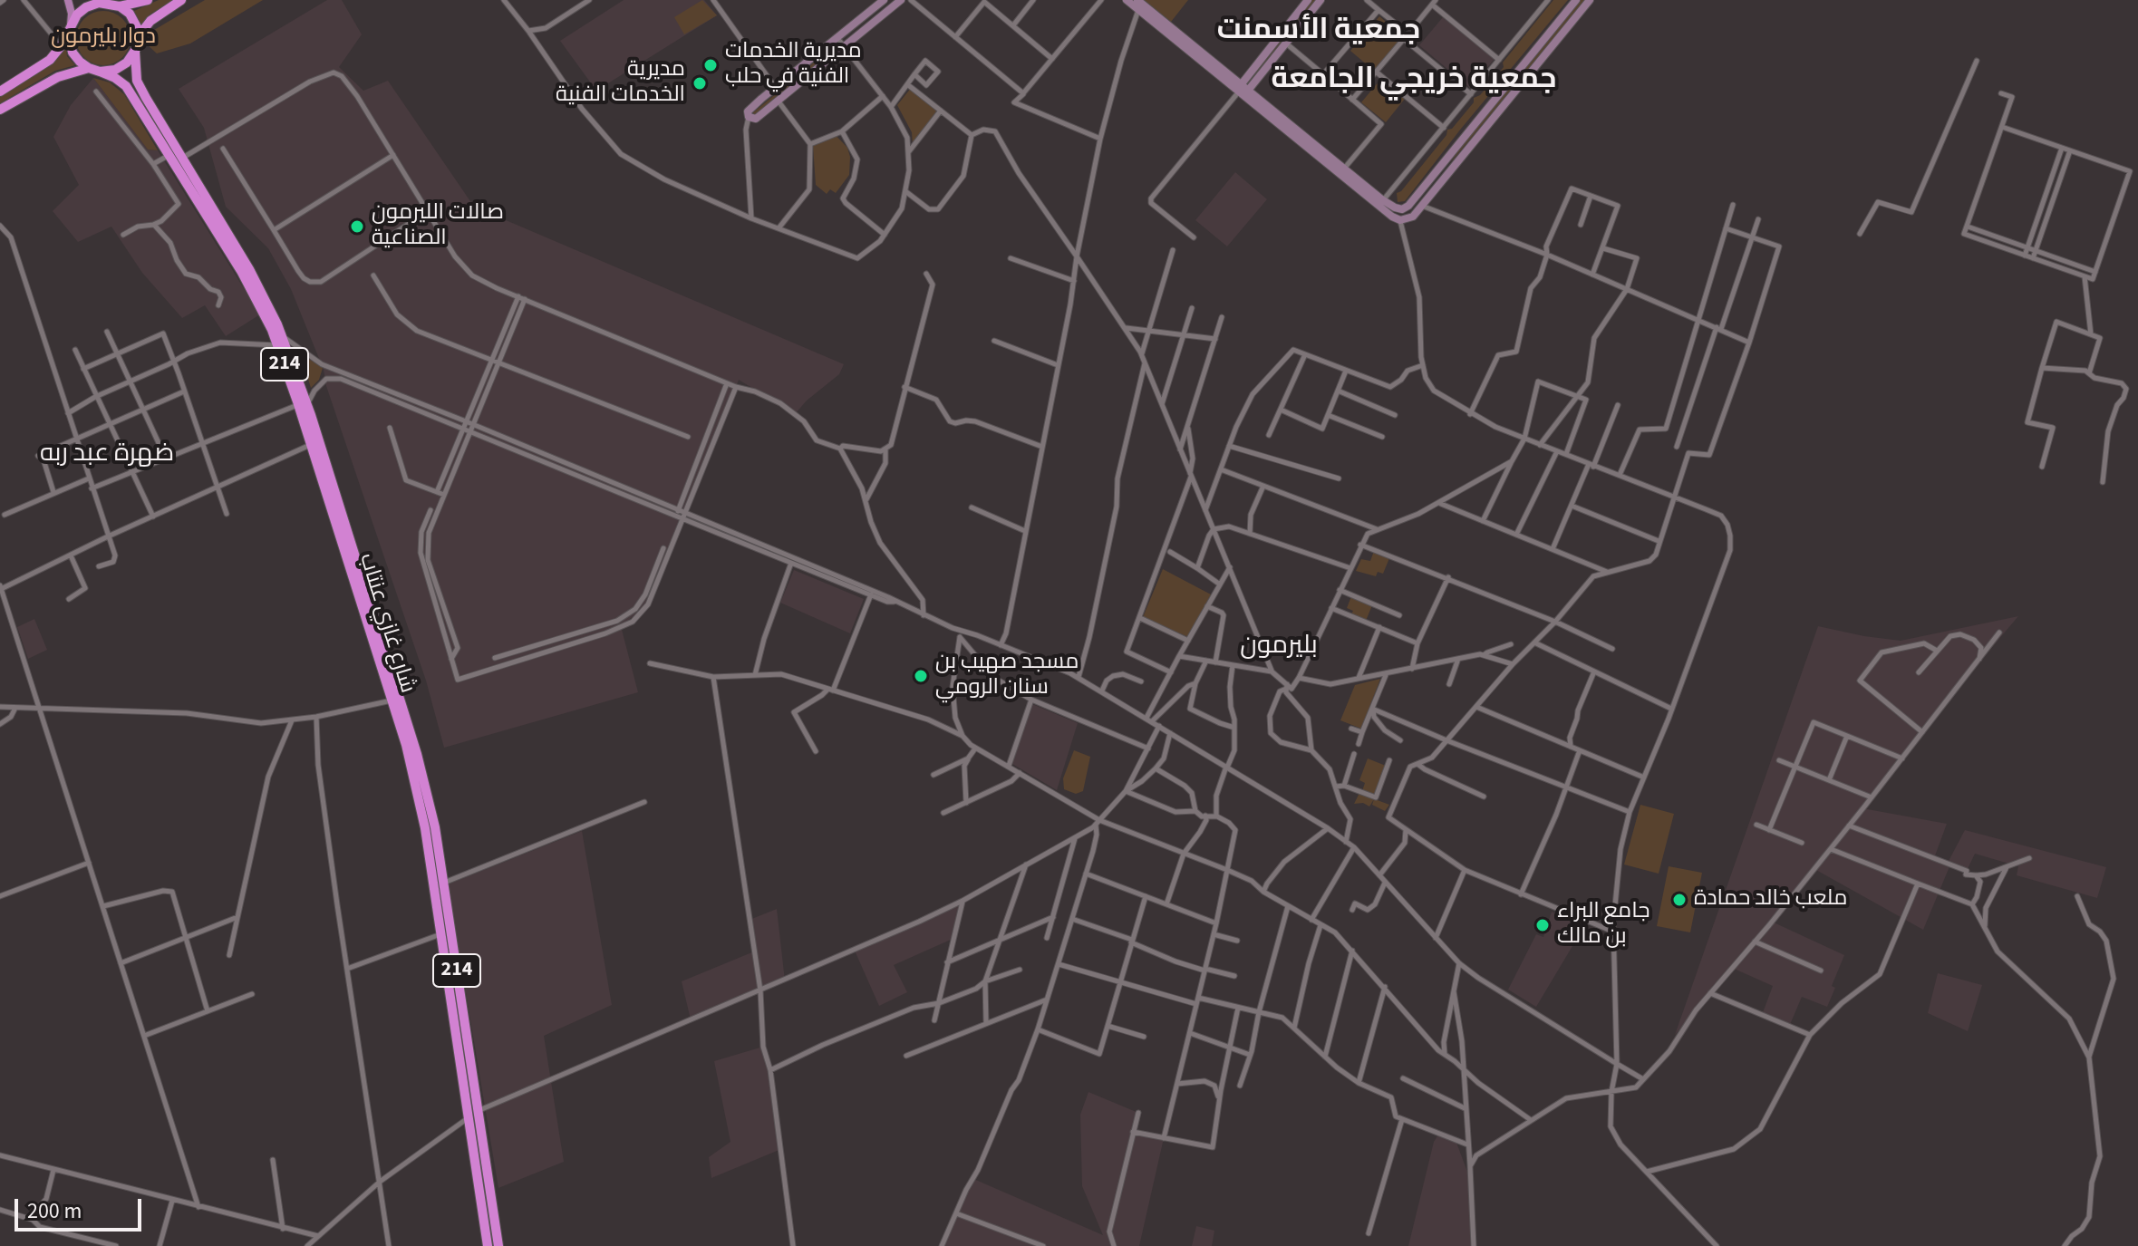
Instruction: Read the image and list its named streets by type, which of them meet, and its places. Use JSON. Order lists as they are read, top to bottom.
{
  "streets": {
    "highway": ["214", "شارع غازي عنتاب"]
  },
  "crossings": [
    ["214", "شارع غازي عنتاب"]
  ],
  "districts": [
    "جمعية الأسمنت",
    "جمعية خريجي الجامعة",
    "ضهرة عبد ربه",
    "بليرمون"
  ],
  "parks": ["دوار بليرمون"],
  "places": [
    "مديرية الخدمات الفنية في حلب",
    "مديرية الخدمات الفنية",
    "صالات الليرمون الصناعية",
    "مسجد صهيب بن سنان الرومي",
    "ملعب خالد حمادة",
    "جامع البراء بن مالك"
  ],
  "scale_bar": "200 m"
}
